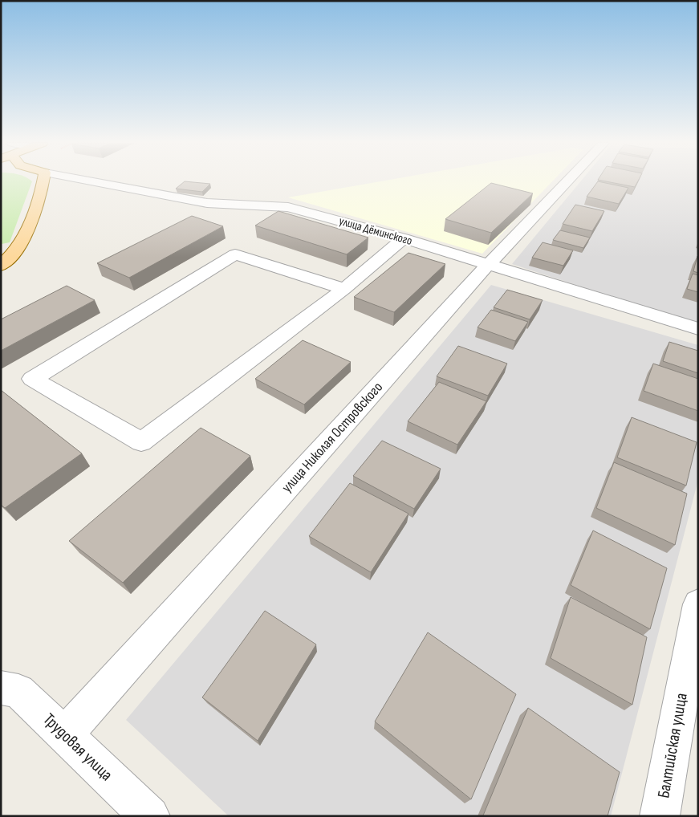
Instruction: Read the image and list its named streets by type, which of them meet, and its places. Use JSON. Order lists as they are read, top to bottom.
{
  "streets": {
    "street": [
      "улица Дёминского",
      "улица Николая Островского",
      "Балтийская улица",
      "Трудовая улица"
    ]
  },
  "crossings": [
    ["улица Дёминского", "улица Николая Островского"],
    ["улица Николая Островского", "Трудовая улица"]
  ]
}
